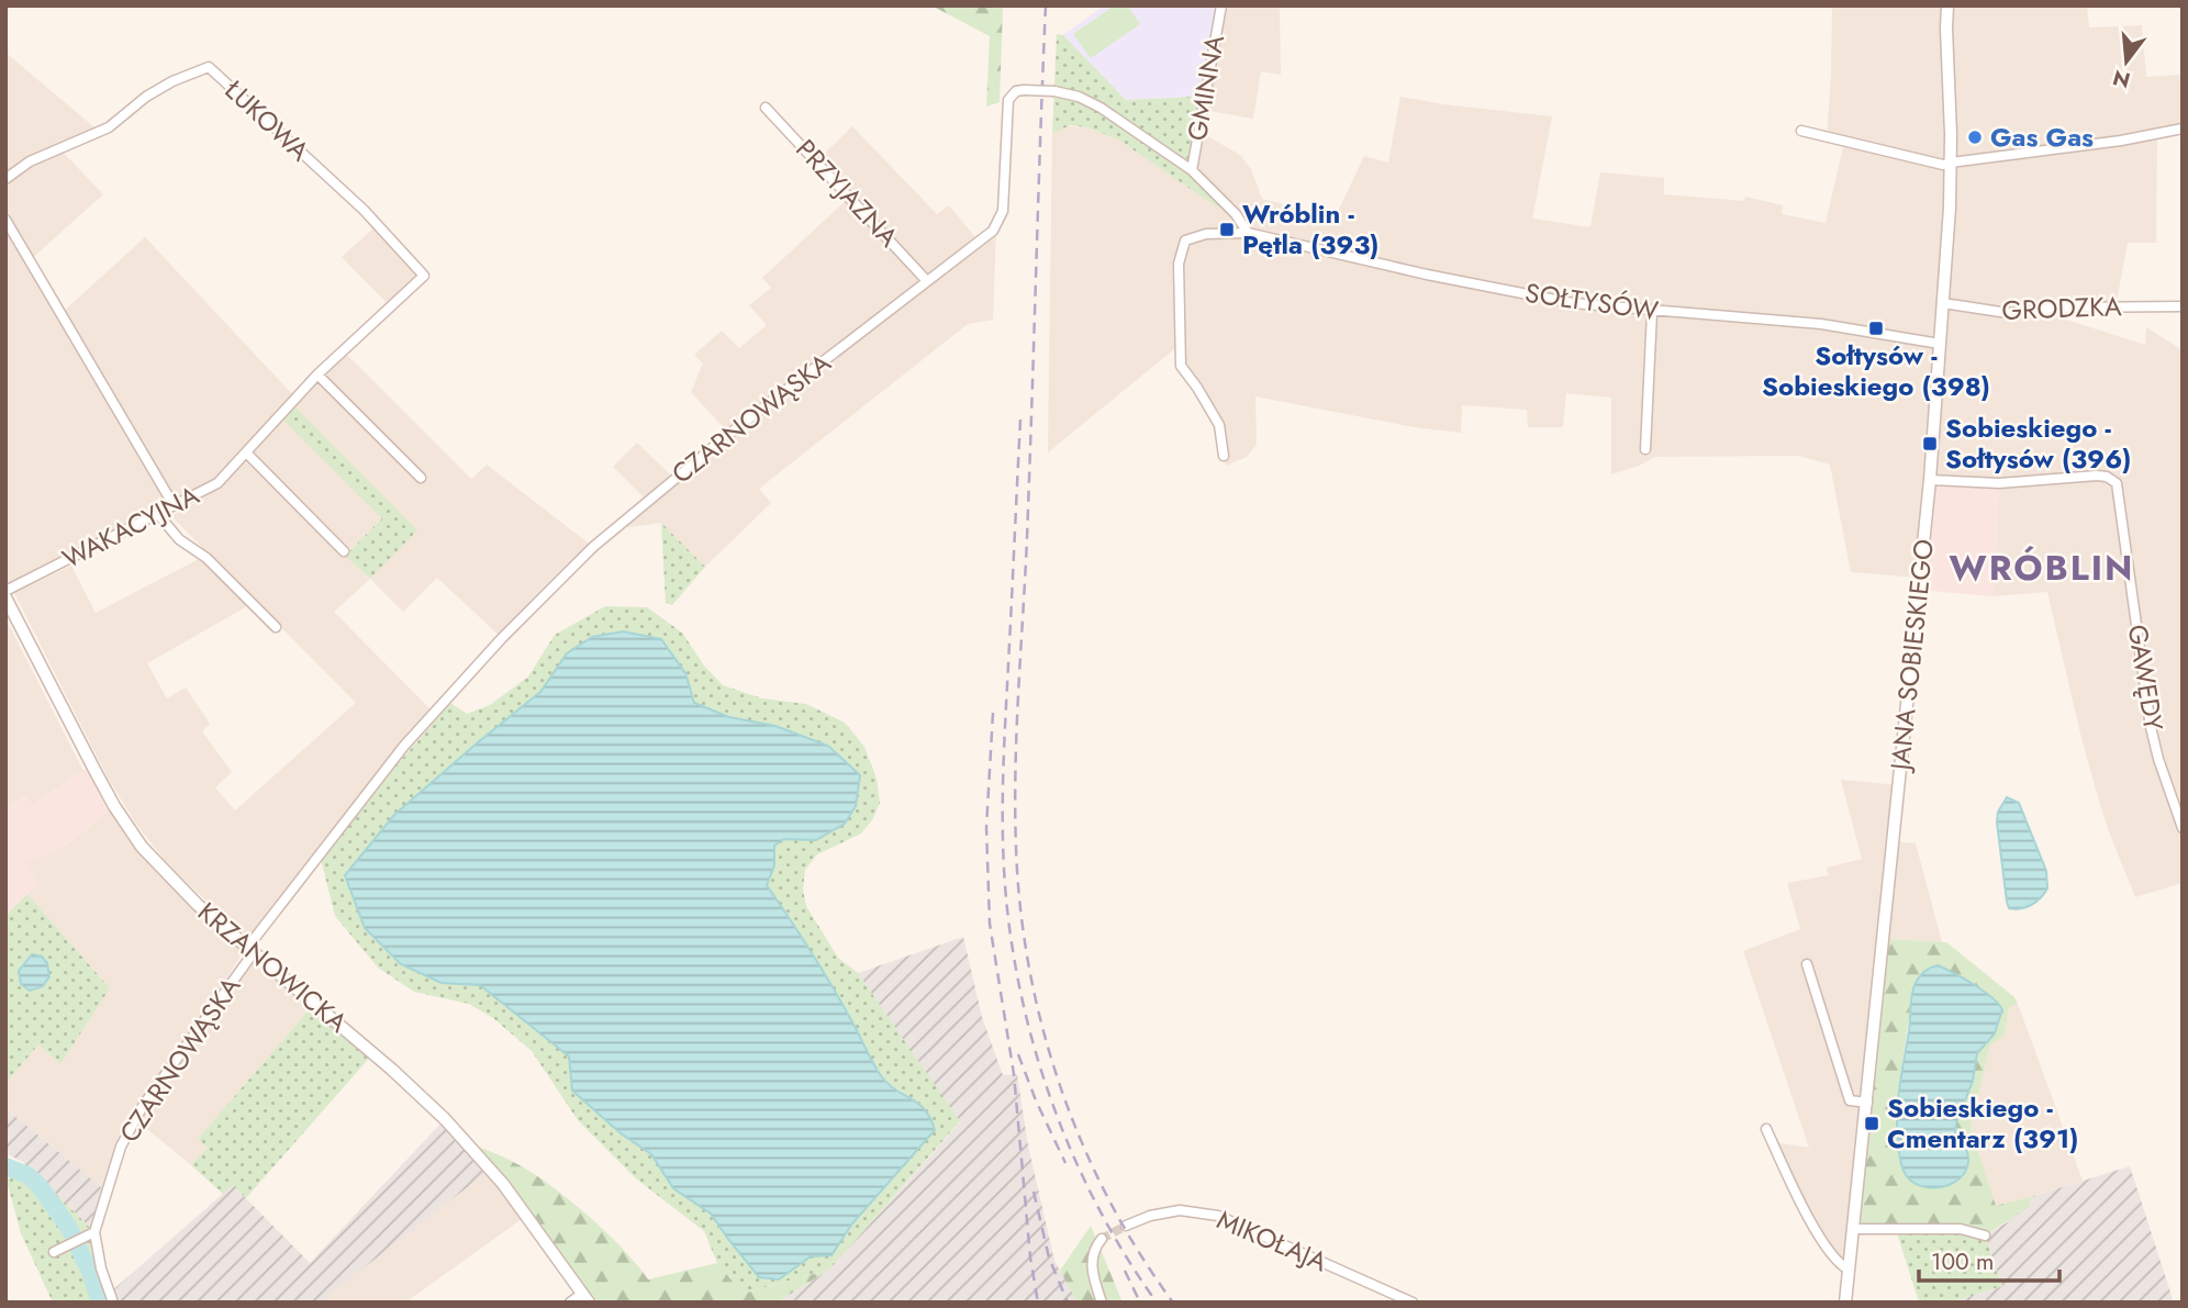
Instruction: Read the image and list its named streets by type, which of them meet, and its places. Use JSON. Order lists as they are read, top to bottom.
{
  "streets": {
    "street": [
      "GMINNA",
      "ŁUKOWA",
      "PRZYJAZNA",
      "SOŁTYSÓW",
      "GRODZKA",
      "CZARNOWĄSKA",
      "WAKACYJNA",
      "JANA SOBIESKIEGO",
      "GAWĘDY",
      "KRZANOWICKA",
      "MIKOŁAJA"
    ]
  },
  "crossings": [
    ["GMINNA", "CZARNOWĄSKA"],
    ["ŁUKOWA", "WAKACYJNA"],
    ["PRZYJAZNA", "CZARNOWĄSKA"],
    ["SOŁTYSÓW", "CZARNOWĄSKA"],
    ["SOŁTYSÓW", "JANA SOBIESKIEGO"],
    ["GRODZKA", "JANA SOBIESKIEGO"],
    ["CZARNOWĄSKA", "KRZANOWICKA"],
    ["JANA SOBIESKIEGO", "GAWĘDY"]
  ],
  "districts": ["WRÓBLIN"],
  "places": {
    "other": ["Gas Gas"],
    "transit": [
      "Wróblin - Pętla (393)",
      "Sołtysów - Sobieskiego (398)",
      "Sobieskiego - Sołtysów (396)",
      "Sobieskiego - Cmentarz (391)"
    ]
  },
  "scale_bar": "100 m",
  "north": "bottom"
}
